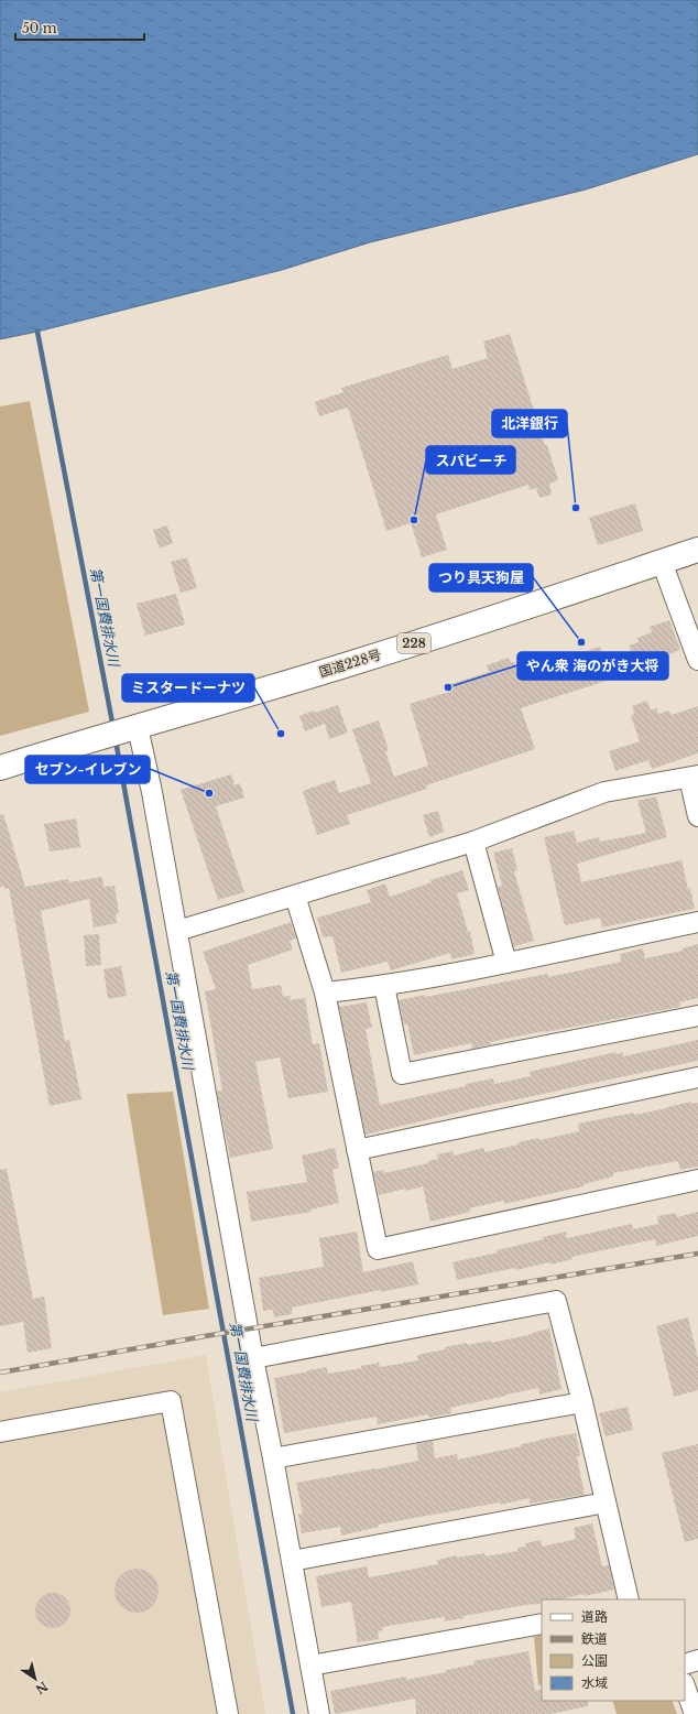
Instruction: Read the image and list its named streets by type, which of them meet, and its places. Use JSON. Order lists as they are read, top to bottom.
{
  "streets": {
    "highway": ["228", "国道228号"]
  },
  "water": ["第一国費排水川"],
  "places": [
    "北洋銀行",
    "スパビーチ",
    "つり具天狗屋",
    "やん衆 海のがき大将",
    "ミスタードーナツ",
    "セブン-イレブン"
  ],
  "legend": [
    "道路",
    "鉄道",
    "公園",
    "水域"
  ],
  "scale_bar": "50 m",
  "north": "bottom right"
}
